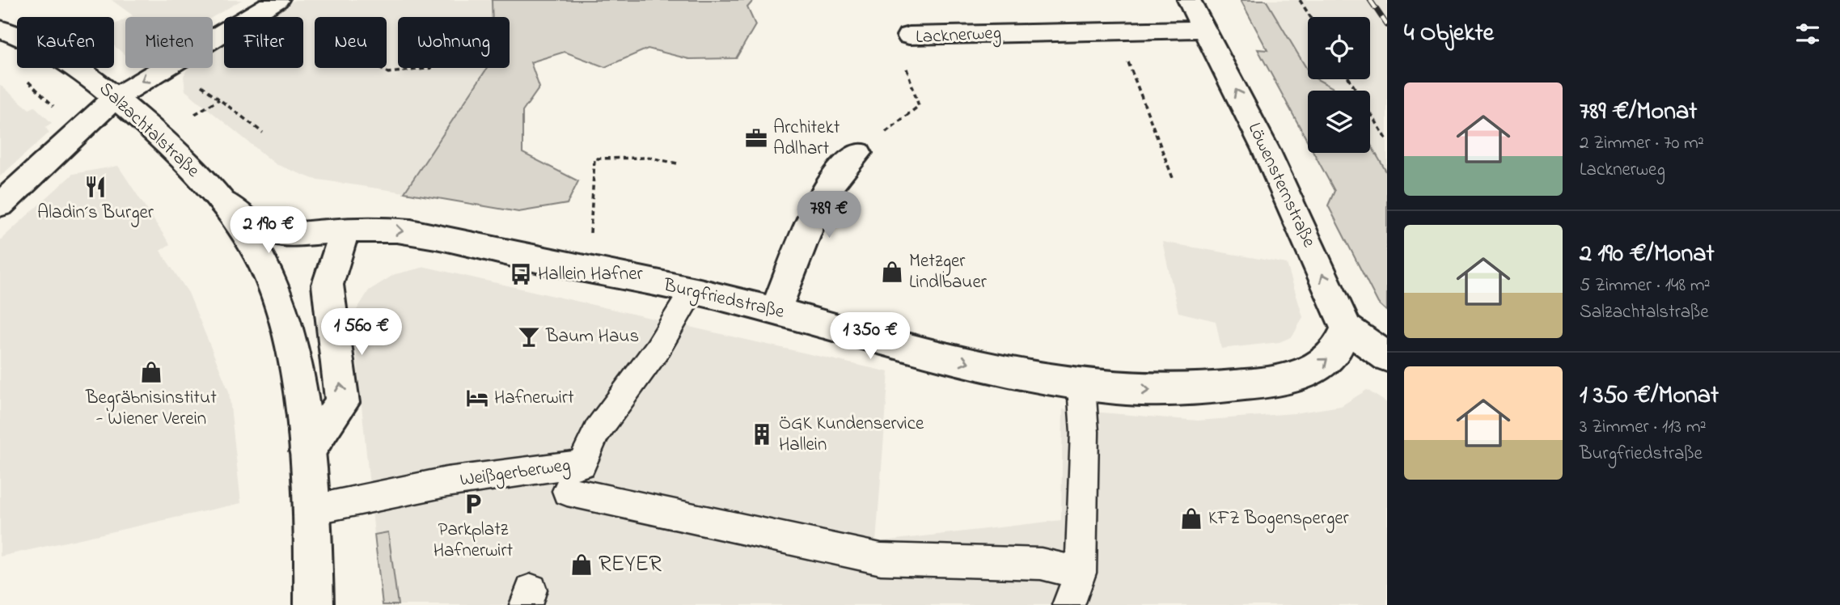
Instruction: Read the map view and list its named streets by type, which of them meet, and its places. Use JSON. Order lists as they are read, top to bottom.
{
  "streets": {
    "street": [
      "Lacknerweg",
      "Salzachtalstraße",
      "Löwensternstraße",
      "Burgfriedstraße"
    ],
    "lane": ["Weißgerberweg"]
  },
  "crossings": [
    ["Lacknerweg", "Löwensternstraße"],
    ["Salzachtalstraße", "Burgfriedstraße"],
    ["Salzachtalstraße", "Weißgerberweg"],
    ["Löwensternstraße", "Burgfriedstraße"],
    ["Burgfriedstraße", "Weißgerberweg"]
  ],
  "one_way": ["Löwensternstraße", "Burgfriedstraße"],
  "places": {
    "office": ["Architekt Adlhart"],
    "restaurant": ["Aladin´s Burger"],
    "shop": [
      "Metzger Lindlbauer",
      "Begräbnisinstitut - Wiener Verein",
      "KFZ Bogensperger",
      "REYER"
    ],
    "bus stop": ["Hallein Hafner"],
    "bar": ["Baum Haus"],
    "hotel": ["Hafnerwirt"],
    "building": ["ÖGK Kundenservice Hallein"],
    "parking": ["Parkplatz Hafnerwirt"]
  },
  "page": {
    "heading": "4 Objekte",
    "chip": [
      "Kaufen",
      "Mieten",
      "Filter",
      "Neu",
      "Wohnung"
    ],
    "list": [
      {
        "name": "789 €/Monat",
        "note": "2 Zimmer · 70 m² · Lacknerweg"
      },
      {
        "name": "2 190 €/Monat",
        "note": "5 Zimmer · 148 m² · Salzachtalstraße"
      },
      {
        "name": "1 350 €/Monat",
        "note": "3 Zimmer · 113 m² · Burgfriedstraße"
      }
    ],
    "price": [
      "789 €",
      "2 190 €",
      "1 560 €",
      "1 350 €"
    ]
  }
}
